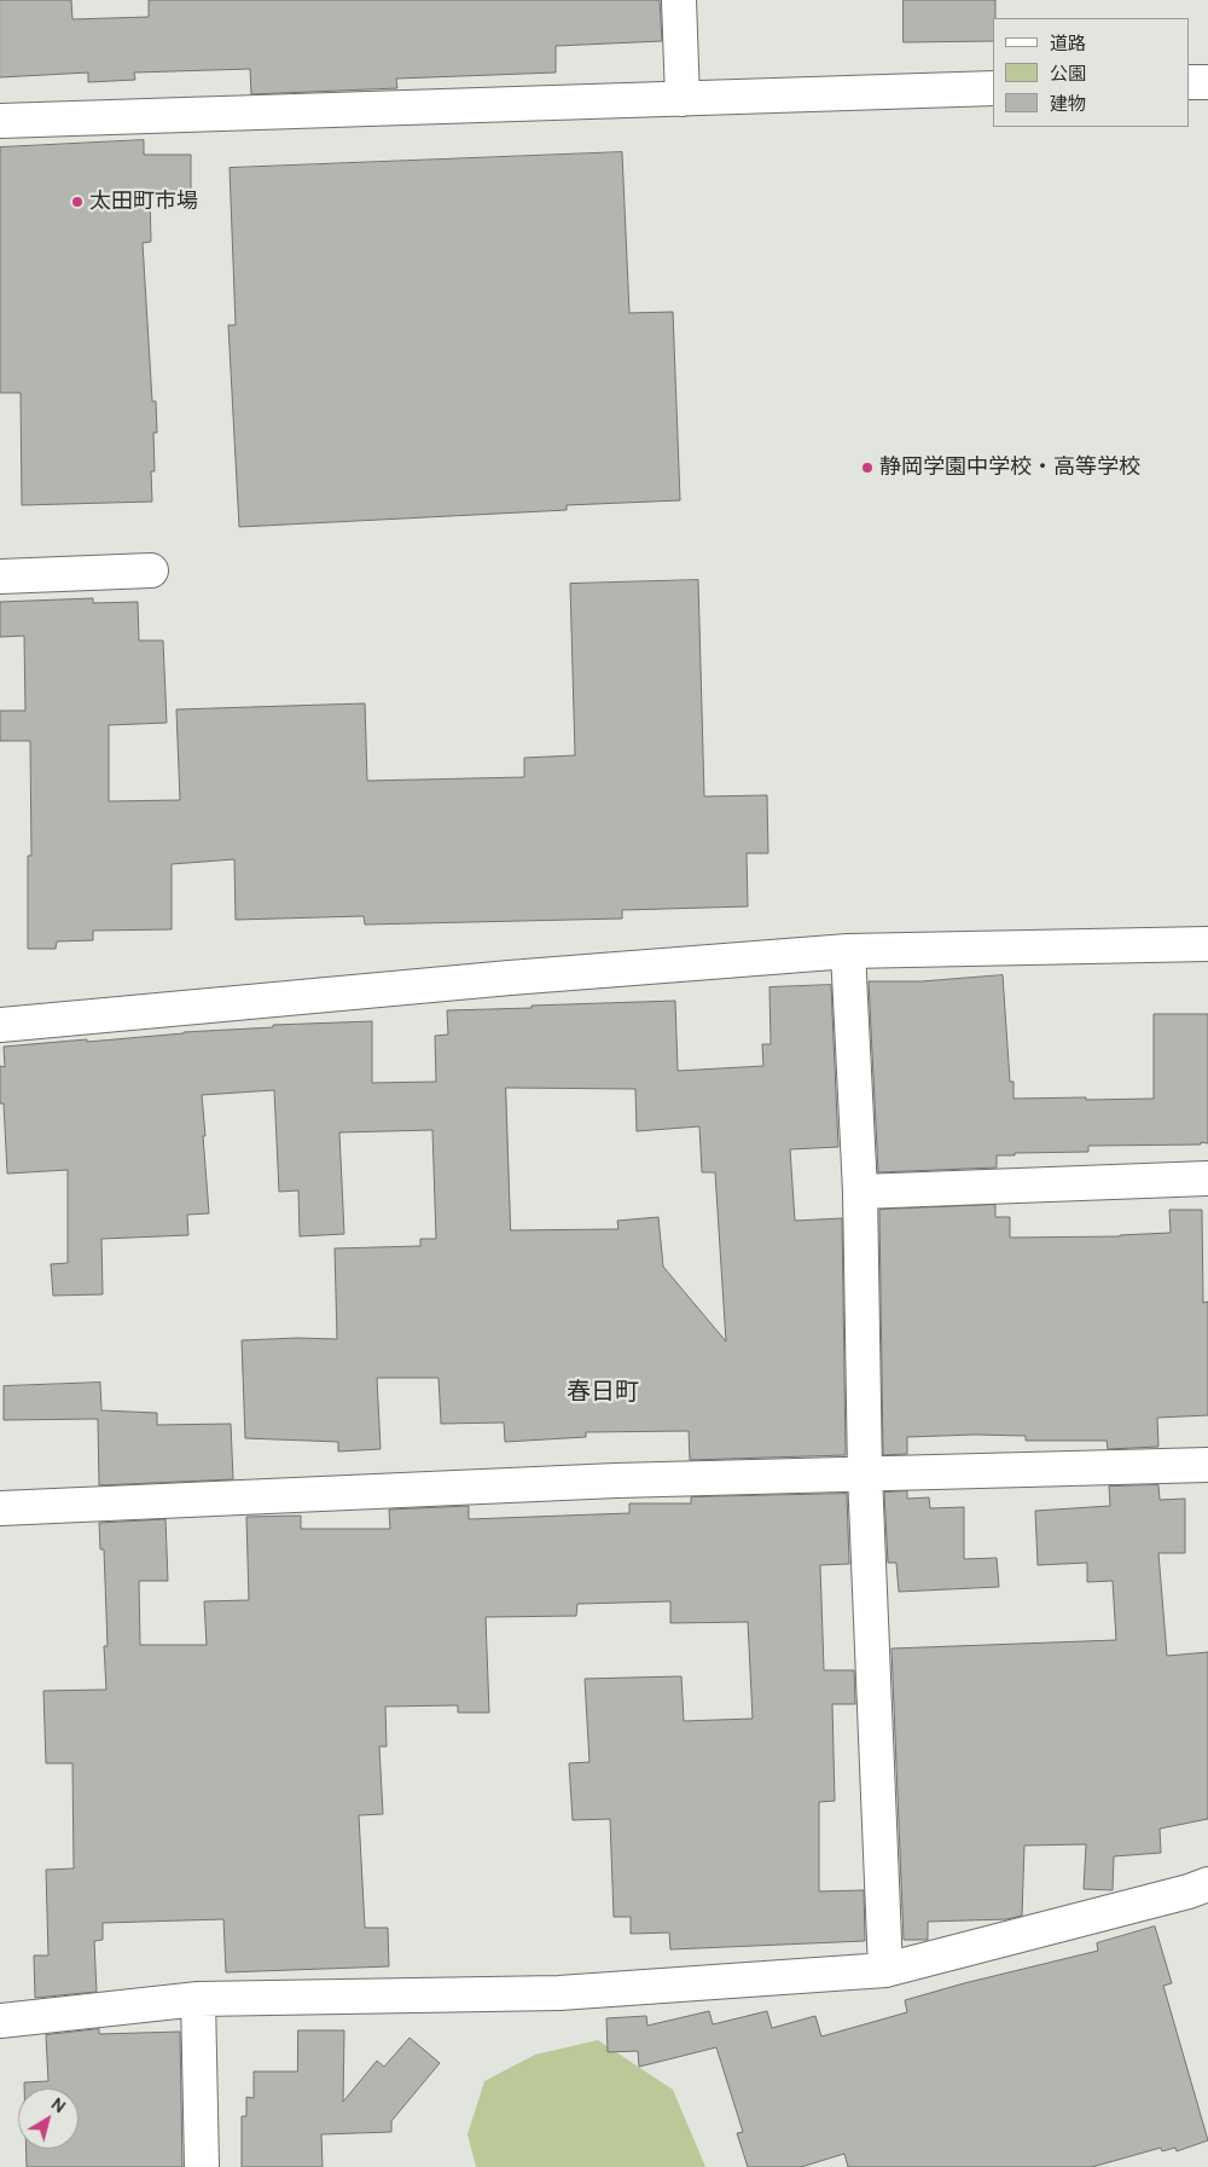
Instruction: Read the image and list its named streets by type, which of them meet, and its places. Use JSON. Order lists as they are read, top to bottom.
{
  "districts": ["春日町"],
  "places": ["太田町市場", "静岡学園中学校・高等学校"],
  "legend": ["道路", "公園", "建物"],
  "north": "top right"
}
